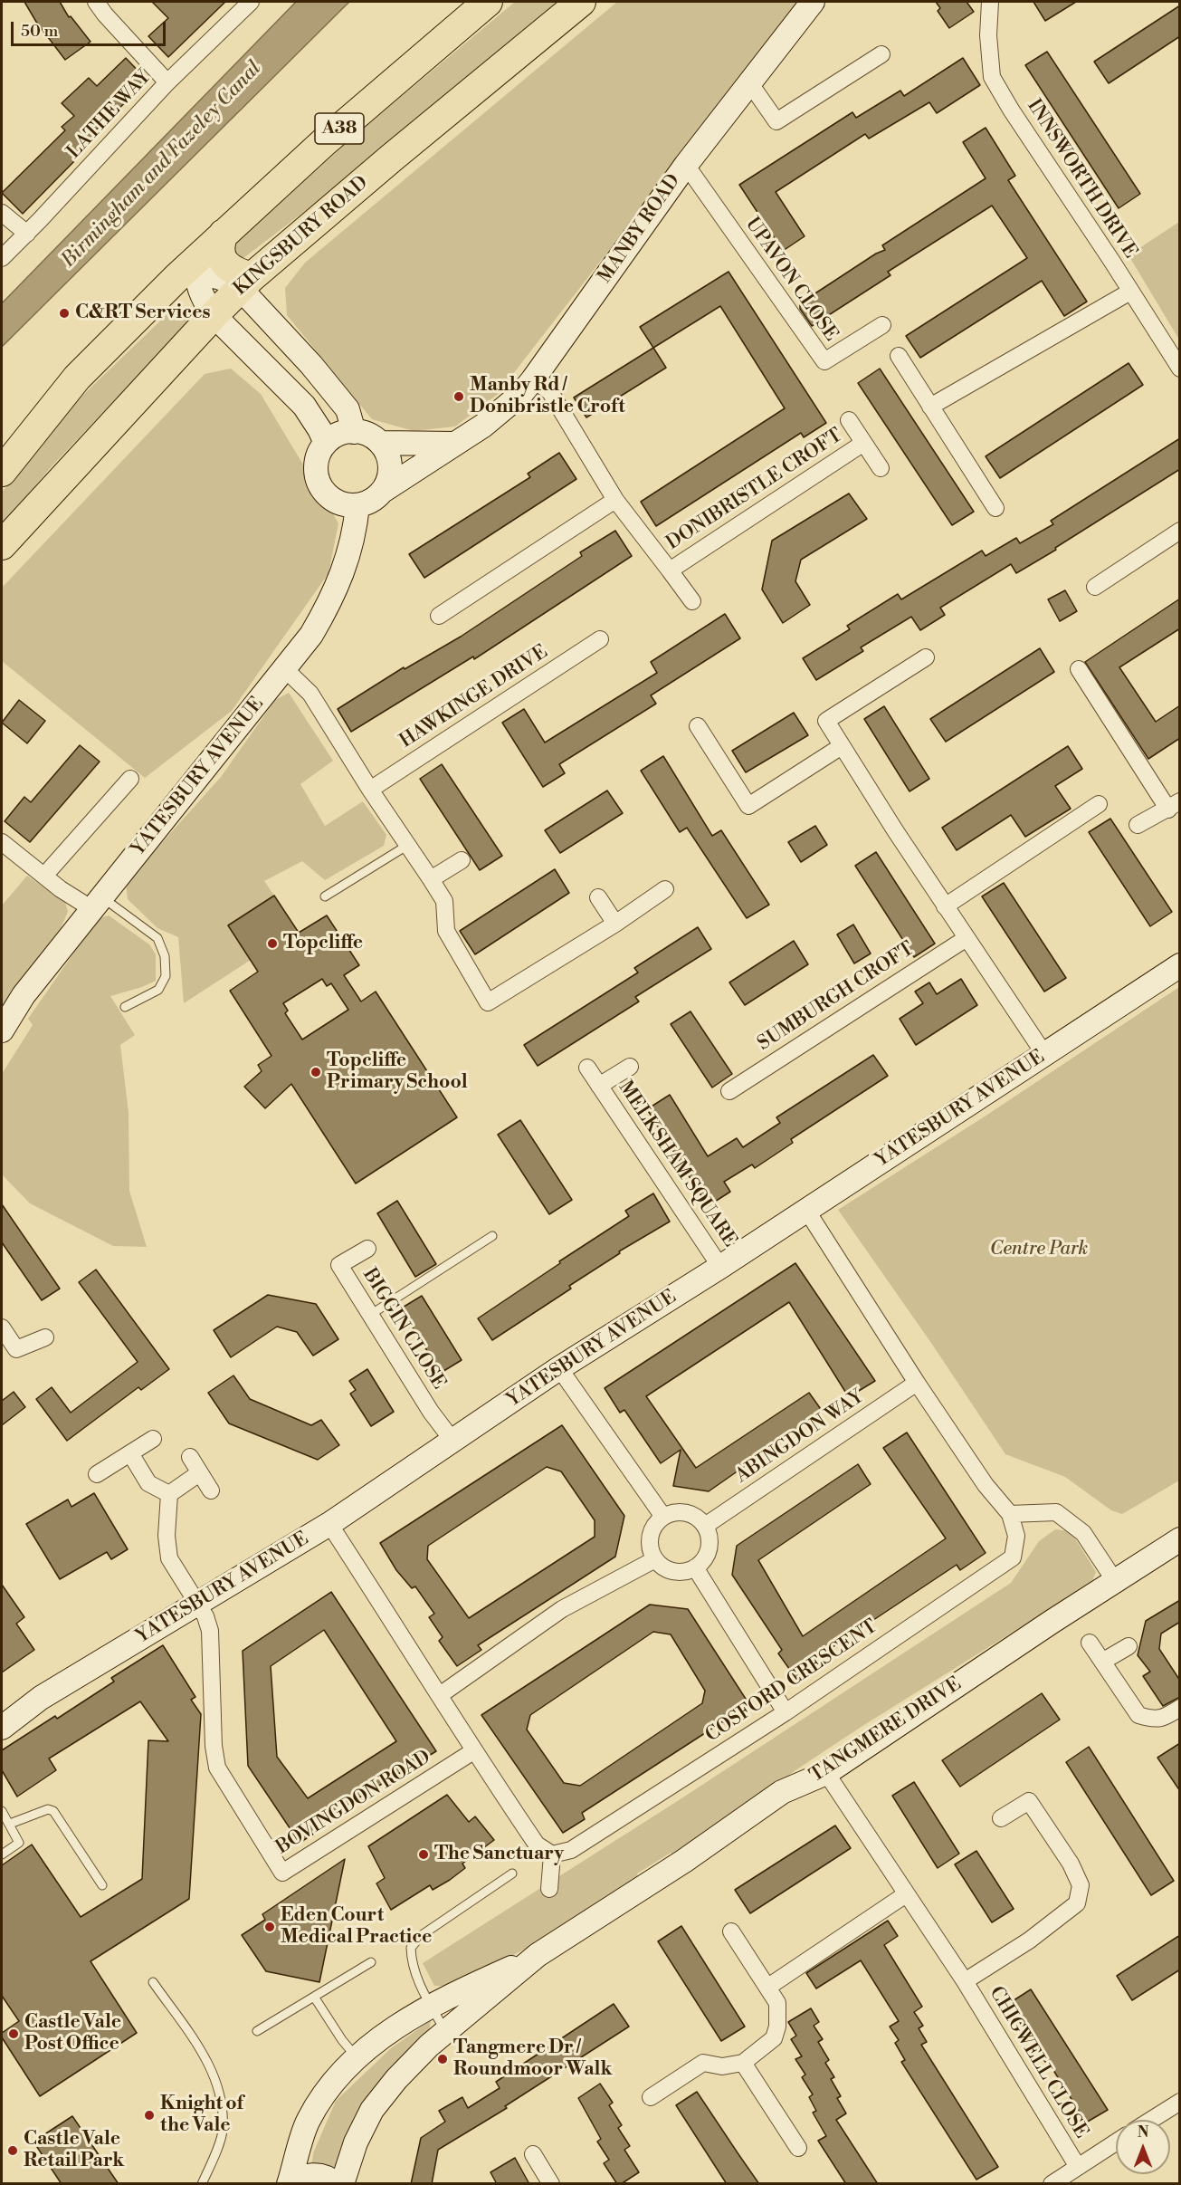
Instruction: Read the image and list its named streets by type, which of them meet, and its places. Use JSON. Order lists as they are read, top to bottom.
{
  "streets": {
    "highway": ["A38", "KINGSBURY ROAD"],
    "street": [
      "LATHE WAY",
      "INNSWORTH DRIVE",
      "MANBY ROAD",
      "UPAVON CLOSE",
      "DONIBRISTLE CROFT",
      "HAWKINGE DRIVE",
      "YATESBURY AVENUE",
      "SUMBURGH CROFT",
      "MELKSHAM SQUARE",
      "BIGGIN CLOSE",
      "ABINGDON WAY",
      "COSFORD CRESCENT",
      "TANGMERE DRIVE",
      "BOVINGDON ROAD",
      "CHIGWELL CLOSE"
    ]
  },
  "crossings": [
    ["MANBY ROAD", "UPAVON CLOSE"],
    ["MANBY ROAD", "DONIBRISTLE CROFT"],
    ["MANBY ROAD", "YATESBURY AVENUE"],
    ["YATESBURY AVENUE", "MELKSHAM SQUARE"],
    ["YATESBURY AVENUE", "BIGGIN CLOSE"],
    ["YATESBURY AVENUE", "COSFORD CRESCENT"],
    ["YATESBURY AVENUE", "BOVINGDON ROAD"],
    ["ABINGDON WAY", "COSFORD CRESCENT"],
    ["TANGMERE DRIVE", "CHIGWELL CLOSE"]
  ],
  "water": ["Birmingham and Fazeley Canal"],
  "parks": ["Centre Park"],
  "places": [
    "C&RT Services",
    "Manby Rd / Donibristle Croft",
    "Topcliffe",
    "Topcliffe Primary School",
    "The Sanctuary",
    "Eden Court Medical Practice",
    "Castle Vale Post Office",
    "Tangmere Dr / Roundmoor Walk",
    "Knight of the Vale",
    "Castle Vale Retail Park"
  ],
  "scale_bar": "50 m",
  "north": "top"
}
